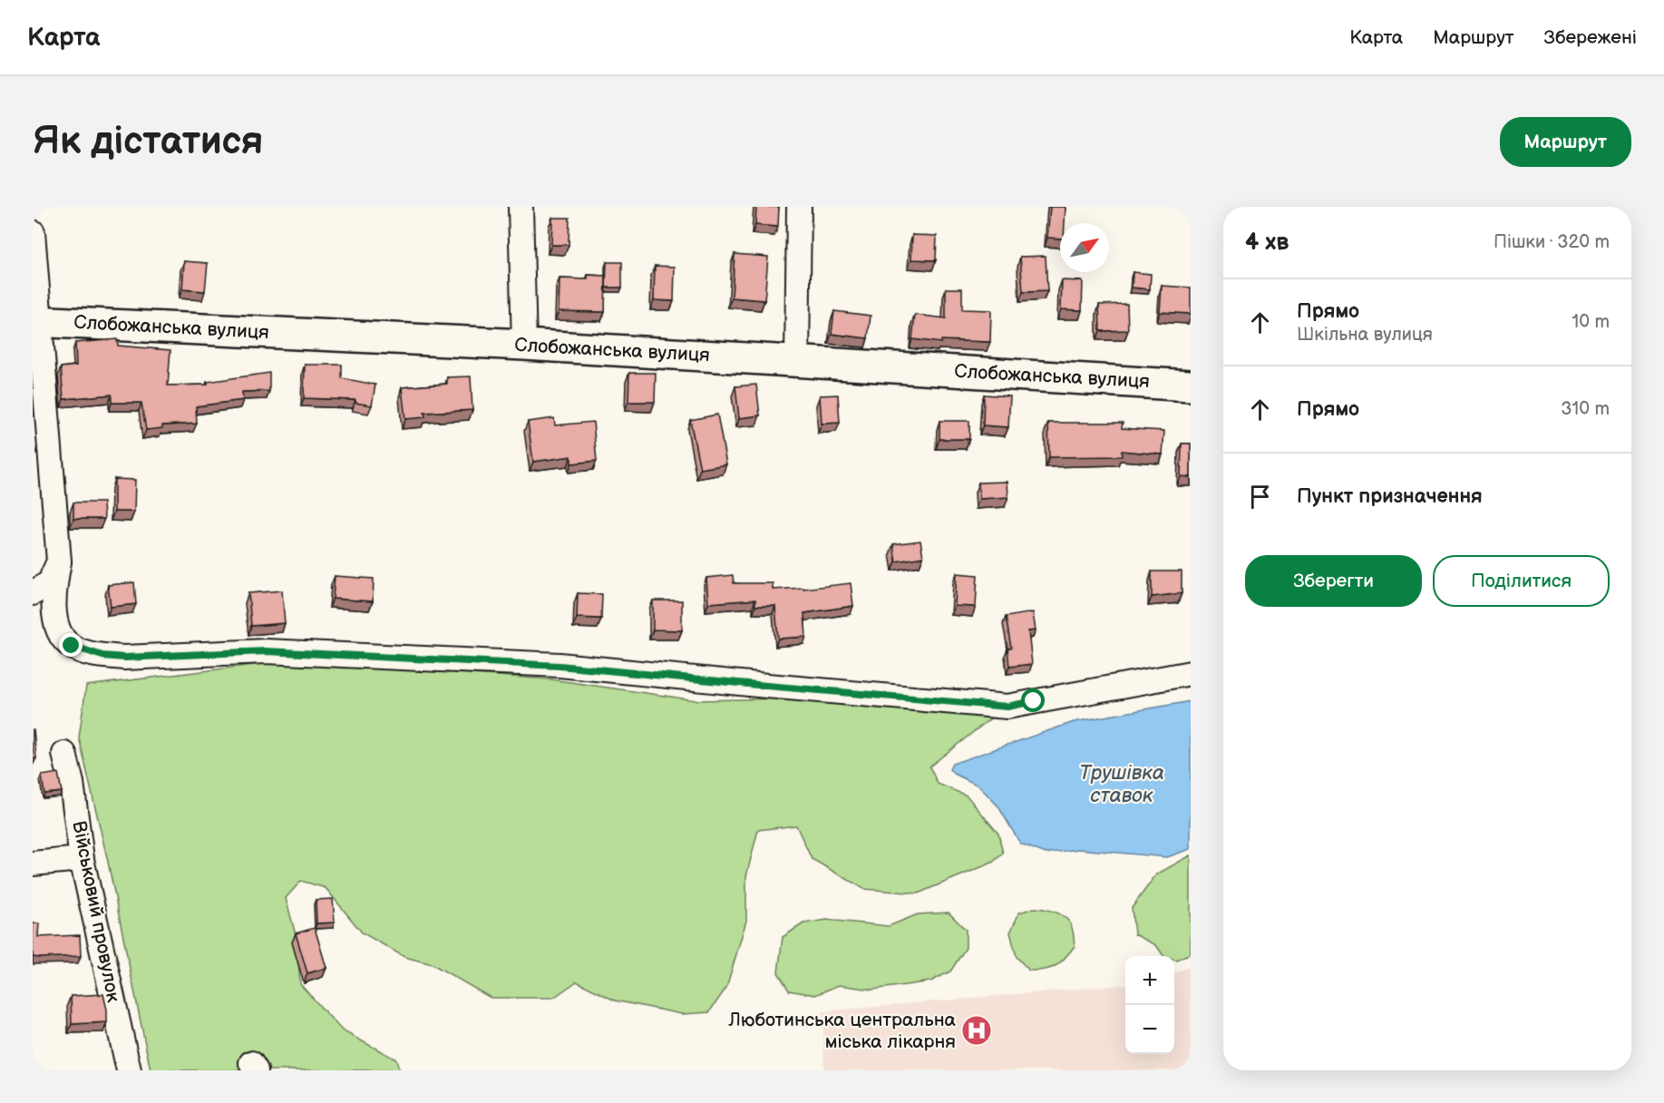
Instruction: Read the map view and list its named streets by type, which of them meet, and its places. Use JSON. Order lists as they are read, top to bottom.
{
  "streets": {
    "street": ["Слобожанська вулиця", "Військовий провулок"]
  },
  "water": ["Трушівка ставок"],
  "places": {
    "hospital": ["Люботинська центральна міська лікарня"]
  },
  "north": "top right",
  "page": {
    "header": "Карта",
    "nav": ["Карта", "Маршрут", "Збережені"],
    "buttons": [
      "Маршрут",
      ["Зберегти", "Поділитися"]
    ],
    "title": "Як дістатися",
    "heading": ["4 хв", "Пішки · 320 m"],
    "list": [
      ["Прямо", "Шкільна вулиця", "10 m"],
      ["Прямо", "310 m"],
      "Пункт призначення"
    ],
    "map_buttons": ["+", "−"]
  }
}
